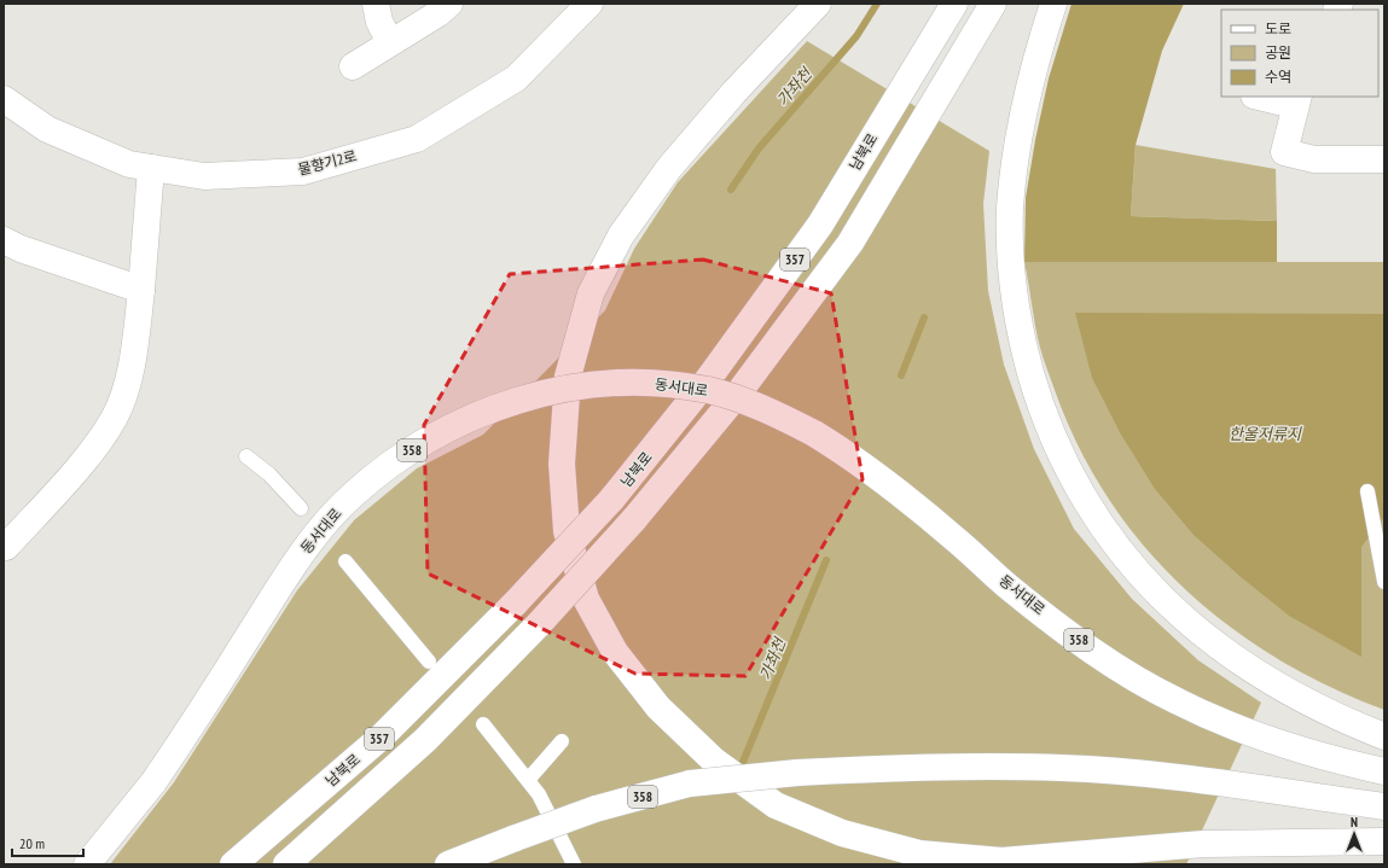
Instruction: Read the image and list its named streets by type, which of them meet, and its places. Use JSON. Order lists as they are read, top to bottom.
{
  "streets": {
    "main road": [
      "남북로",
      "물향기2로",
      "357",
      "동서대로",
      "358"
    ]
  },
  "water": ["가좌천", "한울저류지"],
  "legend": ["도로", "공원", "수역"],
  "scale_bar": "20 m",
  "north": "top"
}
